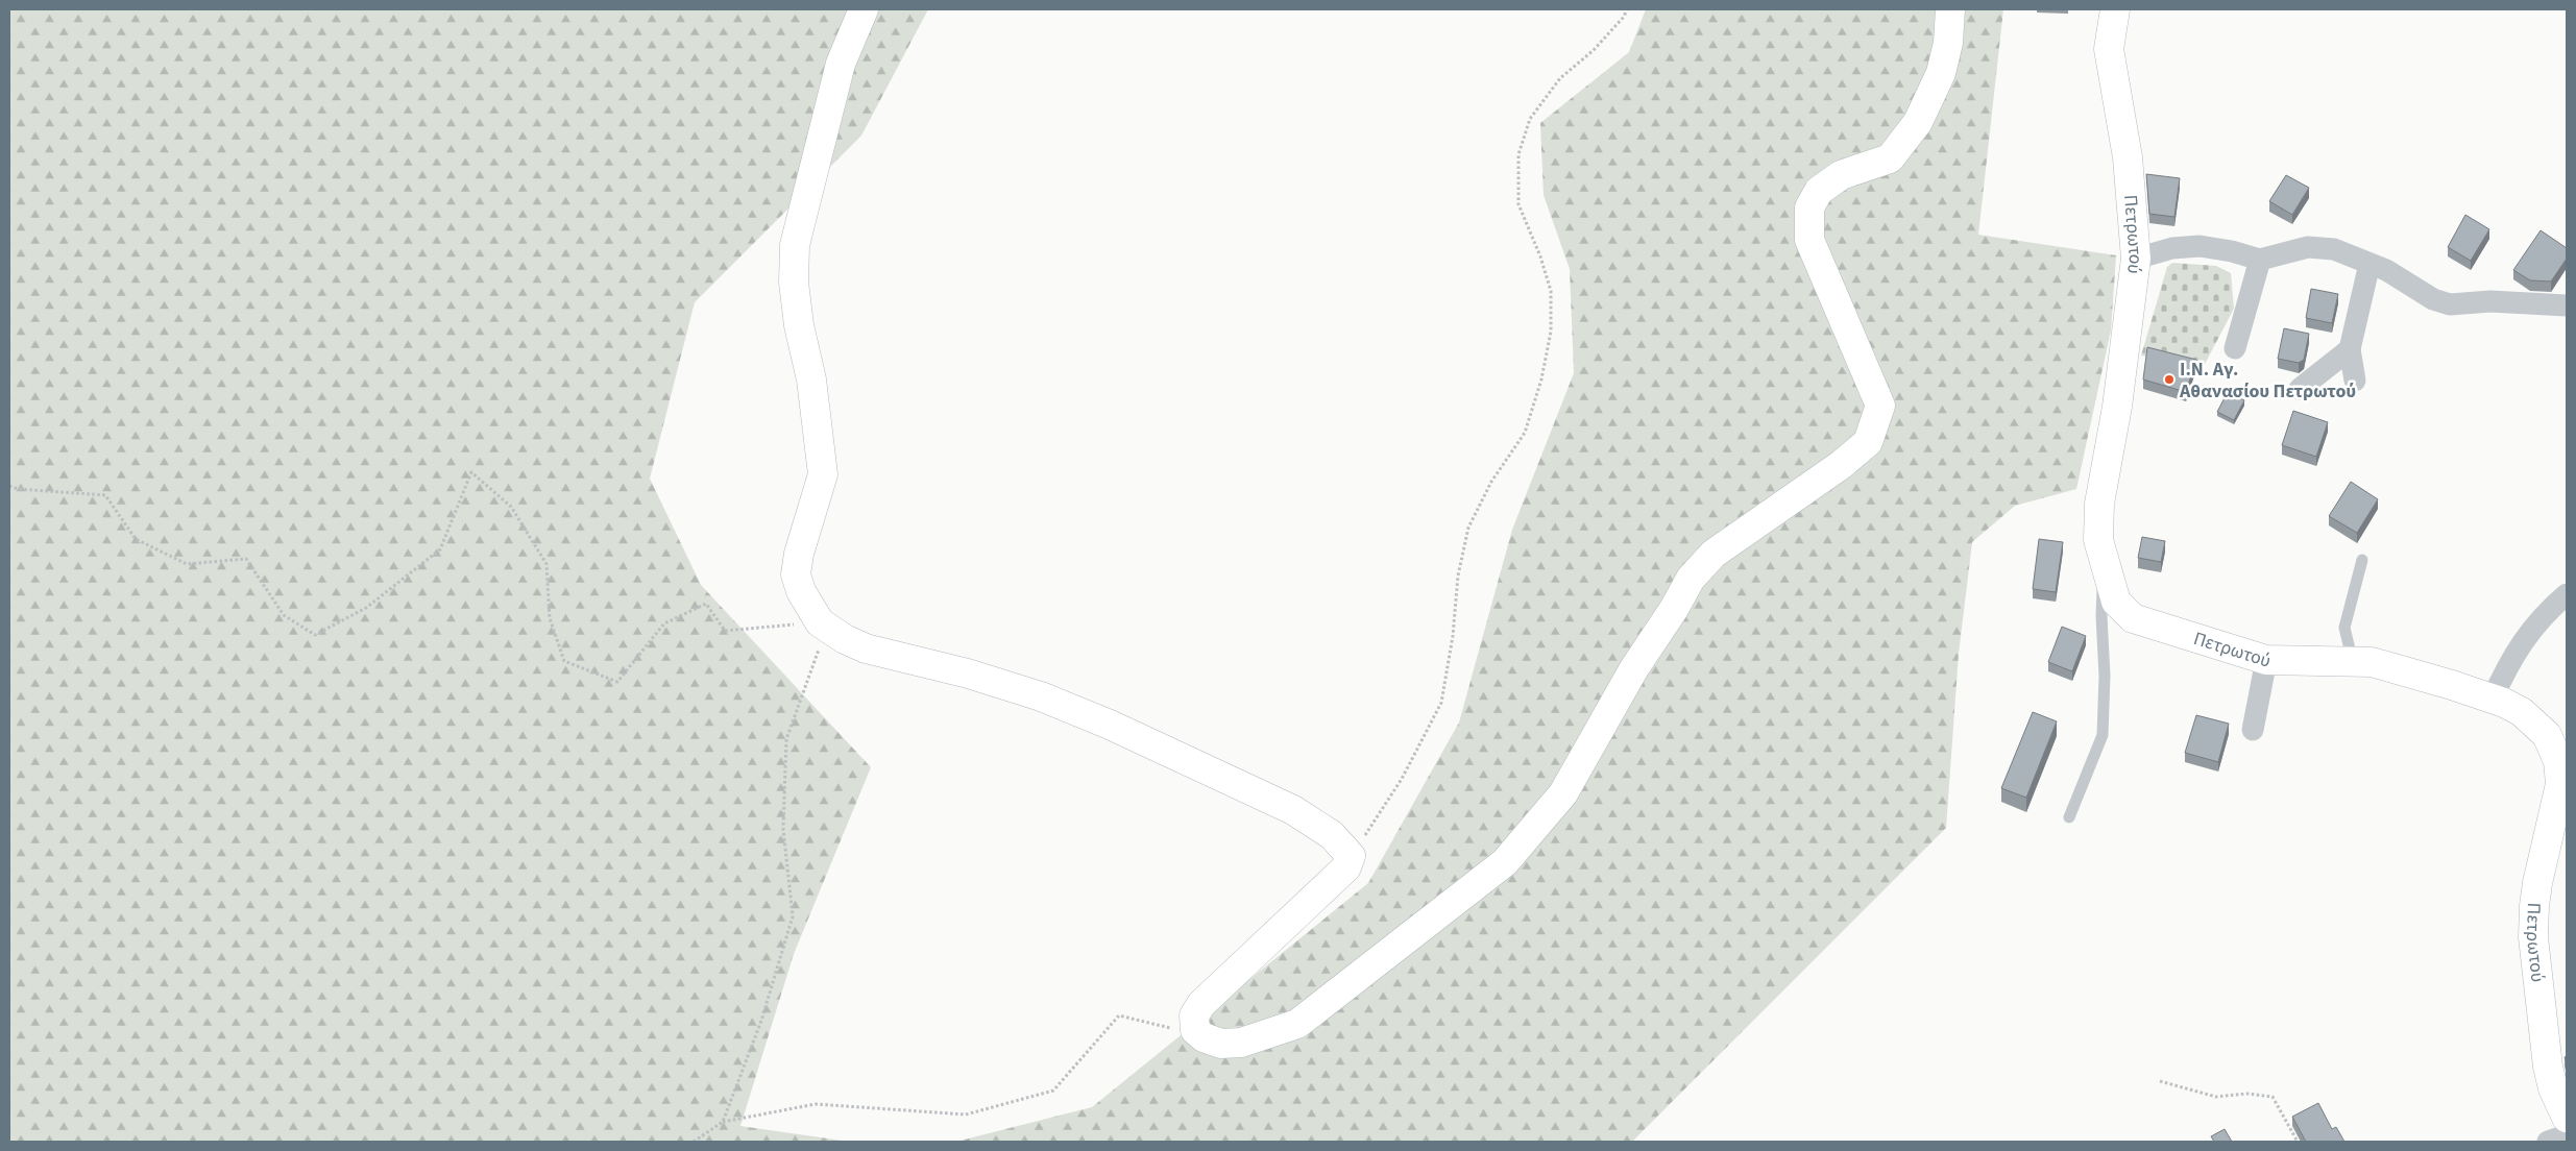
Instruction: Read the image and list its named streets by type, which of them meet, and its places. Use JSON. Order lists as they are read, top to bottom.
{
  "streets": {
    "street": ["Πετρωτού"]
  },
  "places": ["Ι.Ν. Αγ. Αθανασίου Πετρωτού"]
}
